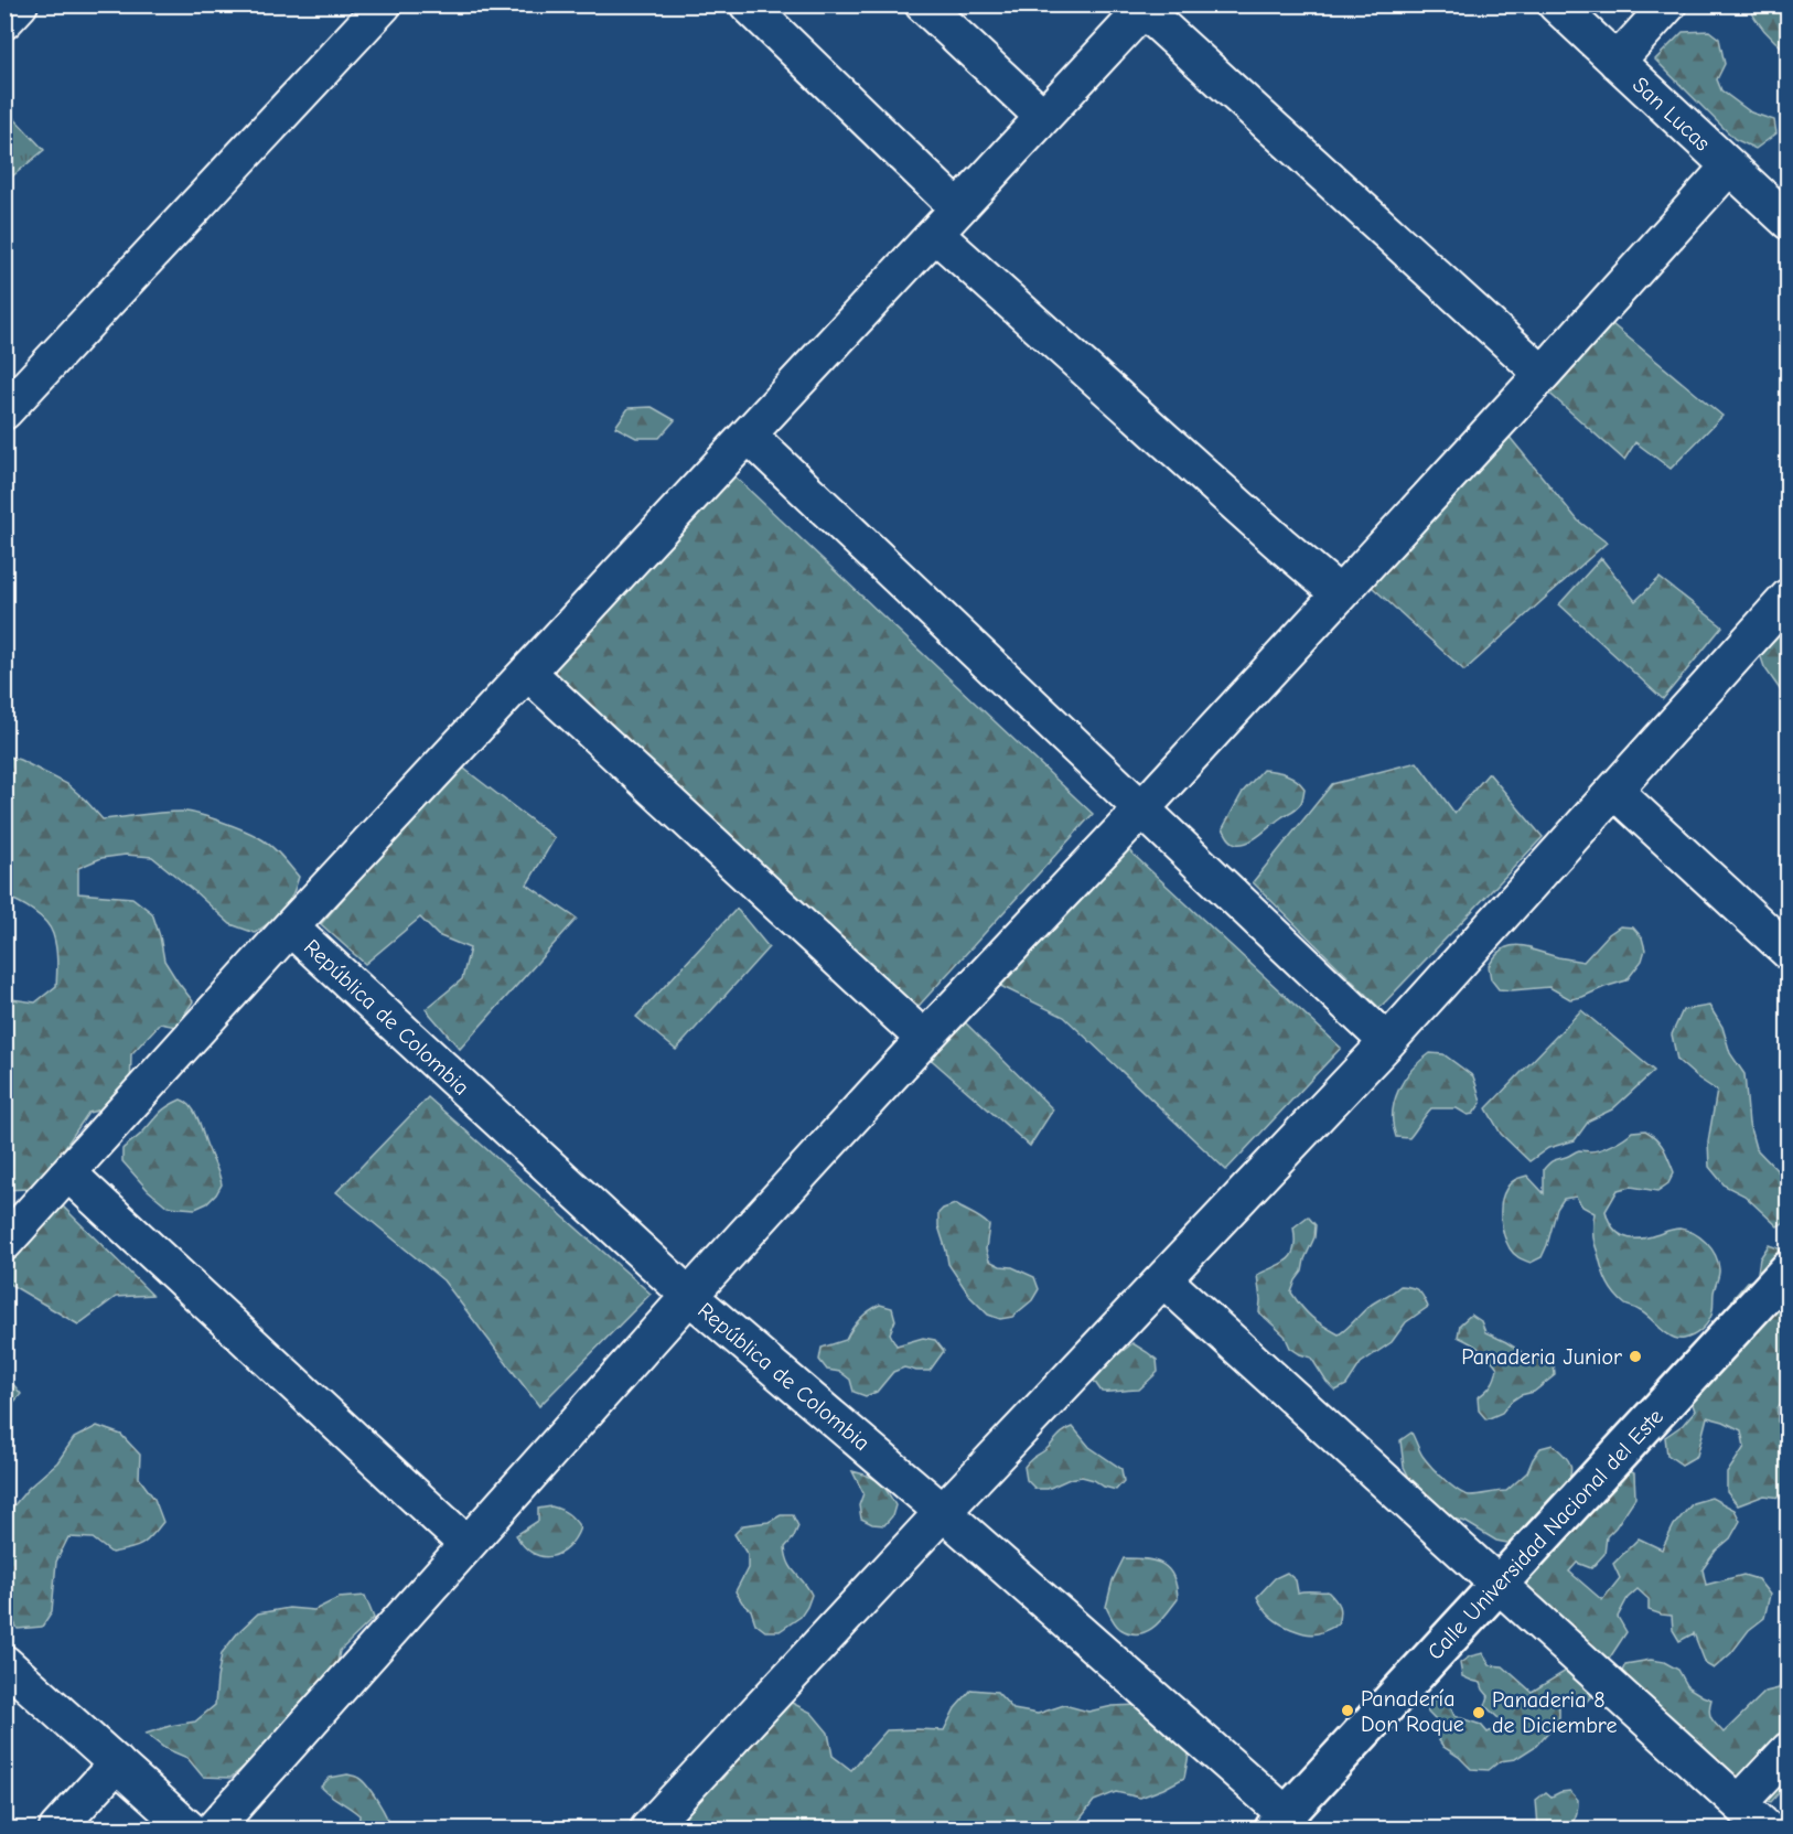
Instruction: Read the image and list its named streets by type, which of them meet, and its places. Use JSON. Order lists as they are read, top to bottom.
{
  "streets": {
    "street": ["San Lucas", "República de Colombia", "Calle Universidad Nacional del Este"]
  },
  "crossings": [
    ["República de Colombia", "Calle Universidad Nacional del Este"]
  ],
  "places": ["Panaderia Junior", "Panadería Don Roque", "Panaderia 8 de Diciembre"]
}
